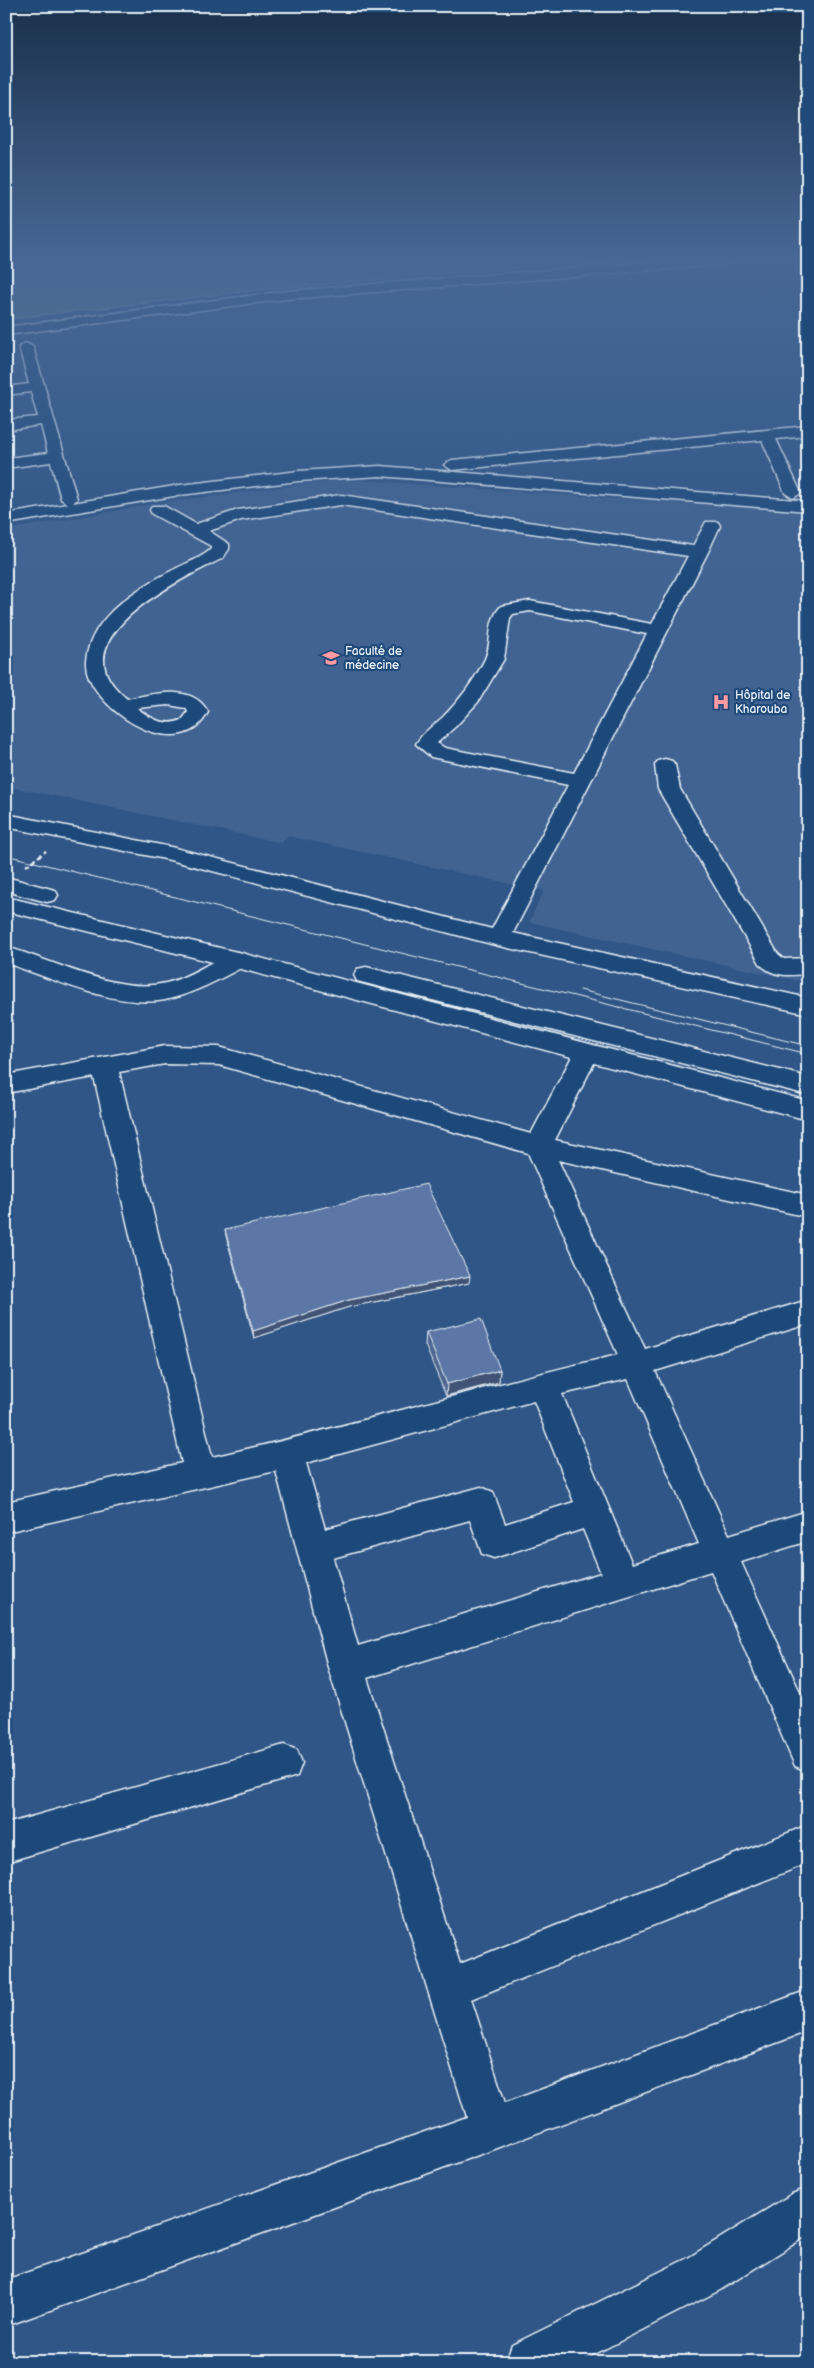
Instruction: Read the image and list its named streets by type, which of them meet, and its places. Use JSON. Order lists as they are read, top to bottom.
{
  "places": {
    "school or university": ["Faculté de médecine"],
    "hospital": ["Hôpital de Kharouba"]
  }
}
